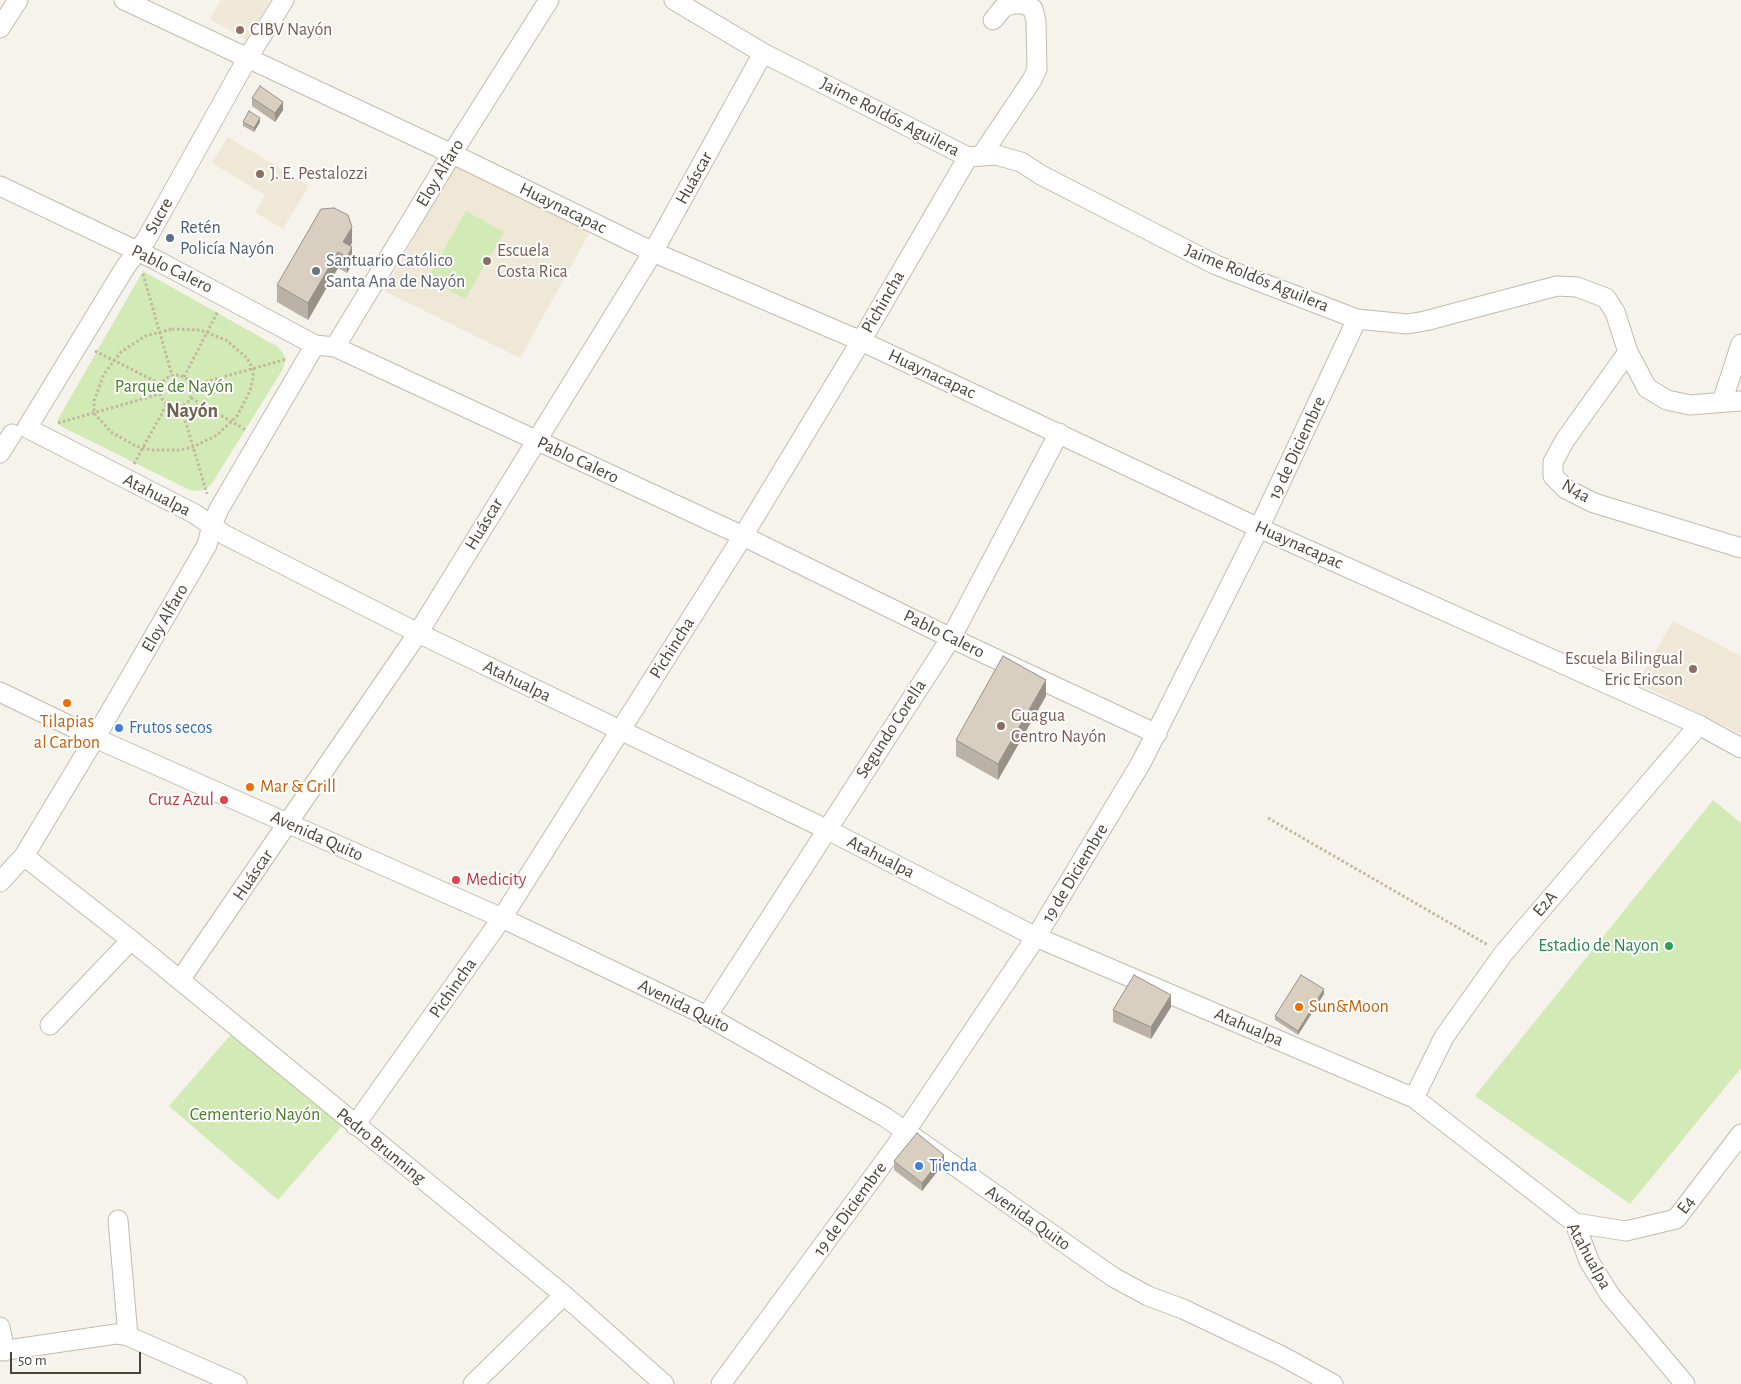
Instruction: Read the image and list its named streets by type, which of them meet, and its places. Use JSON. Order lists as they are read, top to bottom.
{
  "streets": {
    "street": [
      "Jaime Roldós Aguilera",
      "Eloy Alfaro",
      "Huáscar",
      "Huaynacapac",
      "Sucre",
      "Pablo Calero",
      "Pichincha",
      "19 de Diciembre",
      "N4a",
      "Atahualpa",
      "Segundo Corella",
      "Avenida Quito",
      "E2A",
      "Pedro Brunning",
      "E4"
    ]
  },
  "crossings": [
    ["Jaime Roldós Aguilera", "Huáscar"],
    ["Jaime Roldós Aguilera", "Pichincha"],
    ["Jaime Roldós Aguilera", "19 de Diciembre"],
    ["Jaime Roldós Aguilera", "N4a"],
    ["Eloy Alfaro", "Huaynacapac"],
    ["Eloy Alfaro", "Pablo Calero"],
    ["Eloy Alfaro", "Atahualpa"],
    ["Eloy Alfaro", "Avenida Quito"],
    ["Eloy Alfaro", "Pedro Brunning"],
    ["Huáscar", "Huaynacapac"],
    ["Huáscar", "Pablo Calero"],
    ["Huáscar", "Atahualpa"],
    ["Huáscar", "Avenida Quito"],
    ["Huáscar", "Pedro Brunning"],
    ["Huaynacapac", "Sucre"],
    ["Huaynacapac", "Pichincha"],
    ["Huaynacapac", "19 de Diciembre"],
    ["Huaynacapac", "Segundo Corella"],
    ["Huaynacapac", "E2A"],
    ["Sucre", "Pablo Calero"],
    ["Sucre", "Atahualpa"],
    ["Pablo Calero", "Pichincha"],
    ["Pablo Calero", "19 de Diciembre"],
    ["Pablo Calero", "Segundo Corella"],
    ["Pichincha", "Atahualpa"],
    ["Pichincha", "Avenida Quito"],
    ["Pichincha", "Pedro Brunning"],
    ["19 de Diciembre", "Atahualpa"],
    ["19 de Diciembre", "Avenida Quito"],
    ["Atahualpa", "Segundo Corella"],
    ["Atahualpa", "E2A"],
    ["Atahualpa", "E4"],
    ["Segundo Corella", "Avenida Quito"]
  ],
  "districts": ["Nayón"],
  "parks": ["Parque de Nayón", "Cementerio Nayón"],
  "places": [
    "CIBV Nayón",
    "J. E. Pestalozzi",
    "Retén Policía Nayón",
    "Escuela Costa Rica",
    "Santuario Católico Santa Ana de Nayón",
    "Escuela Bilingual Eric Ericson",
    "Tilapias al Carbon",
    "Guagua Centro Nayón",
    "Frutos secos",
    "Mar & Grill",
    "Cruz Azul",
    "Medicity",
    "Estadio de Nayon",
    "Sun&Moon",
    "Tienda"
  ],
  "scale_bar": "50 m"
}
